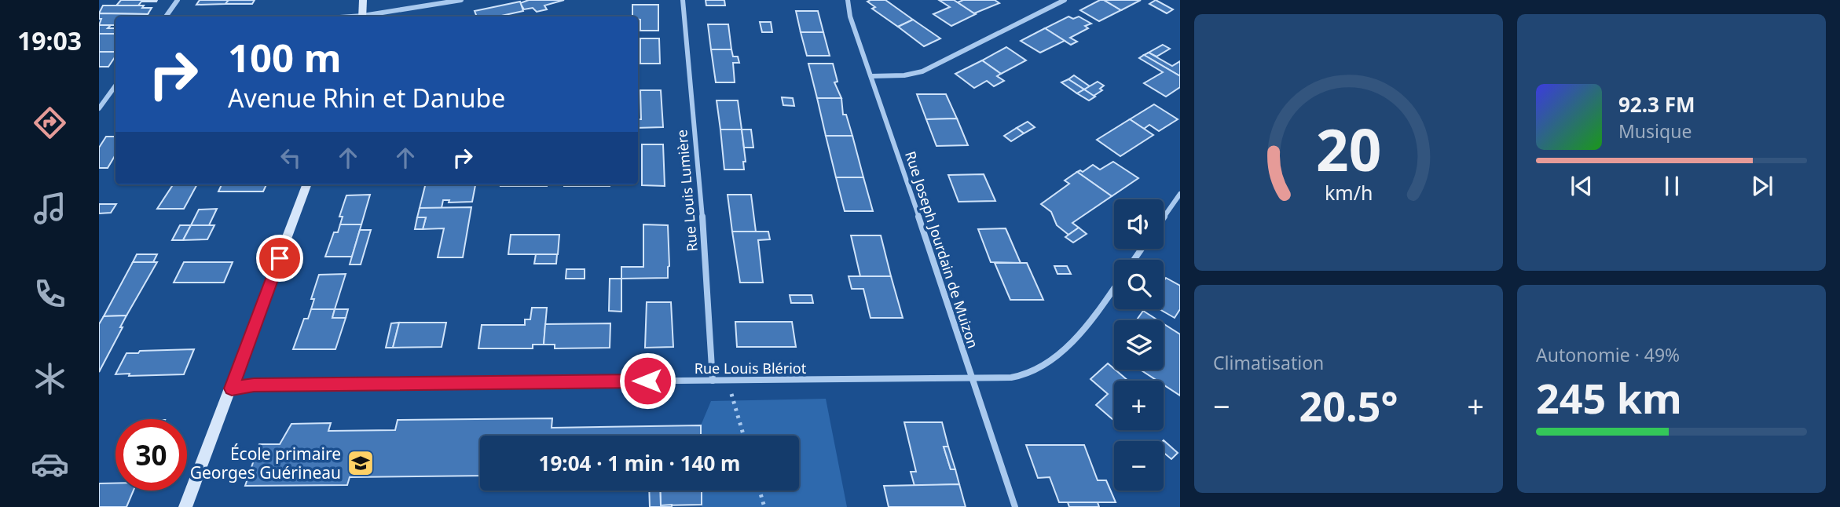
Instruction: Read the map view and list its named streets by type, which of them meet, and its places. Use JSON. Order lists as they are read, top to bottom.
{
  "streets": {
    "street": ["Rue Louis Lumière", "Rue Joseph Jourdain de Muizon", "Rue Louis Blériot"]
  },
  "crossings": [
    ["Rue Louis Lumière", "Rue Louis Blériot"],
    ["Rue Joseph Jourdain de Muizon", "Rue Louis Blériot"]
  ],
  "places": {
    "school or university": ["École primaire Georges Guérineau"]
  },
  "page": {
    "tabs": "19:03",
    "turn": ["100 m", "Avenue Rhin et Danube"],
    "song": ["92.3 FM", "Musique"],
    "map_buttons": ["+", "−"],
    "tile": [
      "Climatisation",
      ["Autonomie · 49%", "245 km"]
    ],
    "heat": ["−", "20.5°", "+"],
    "limit": "30",
    "trip": "19:04 · 1 min · 140 m",
    "gauge": ["20", "km/h"]
  }
}
